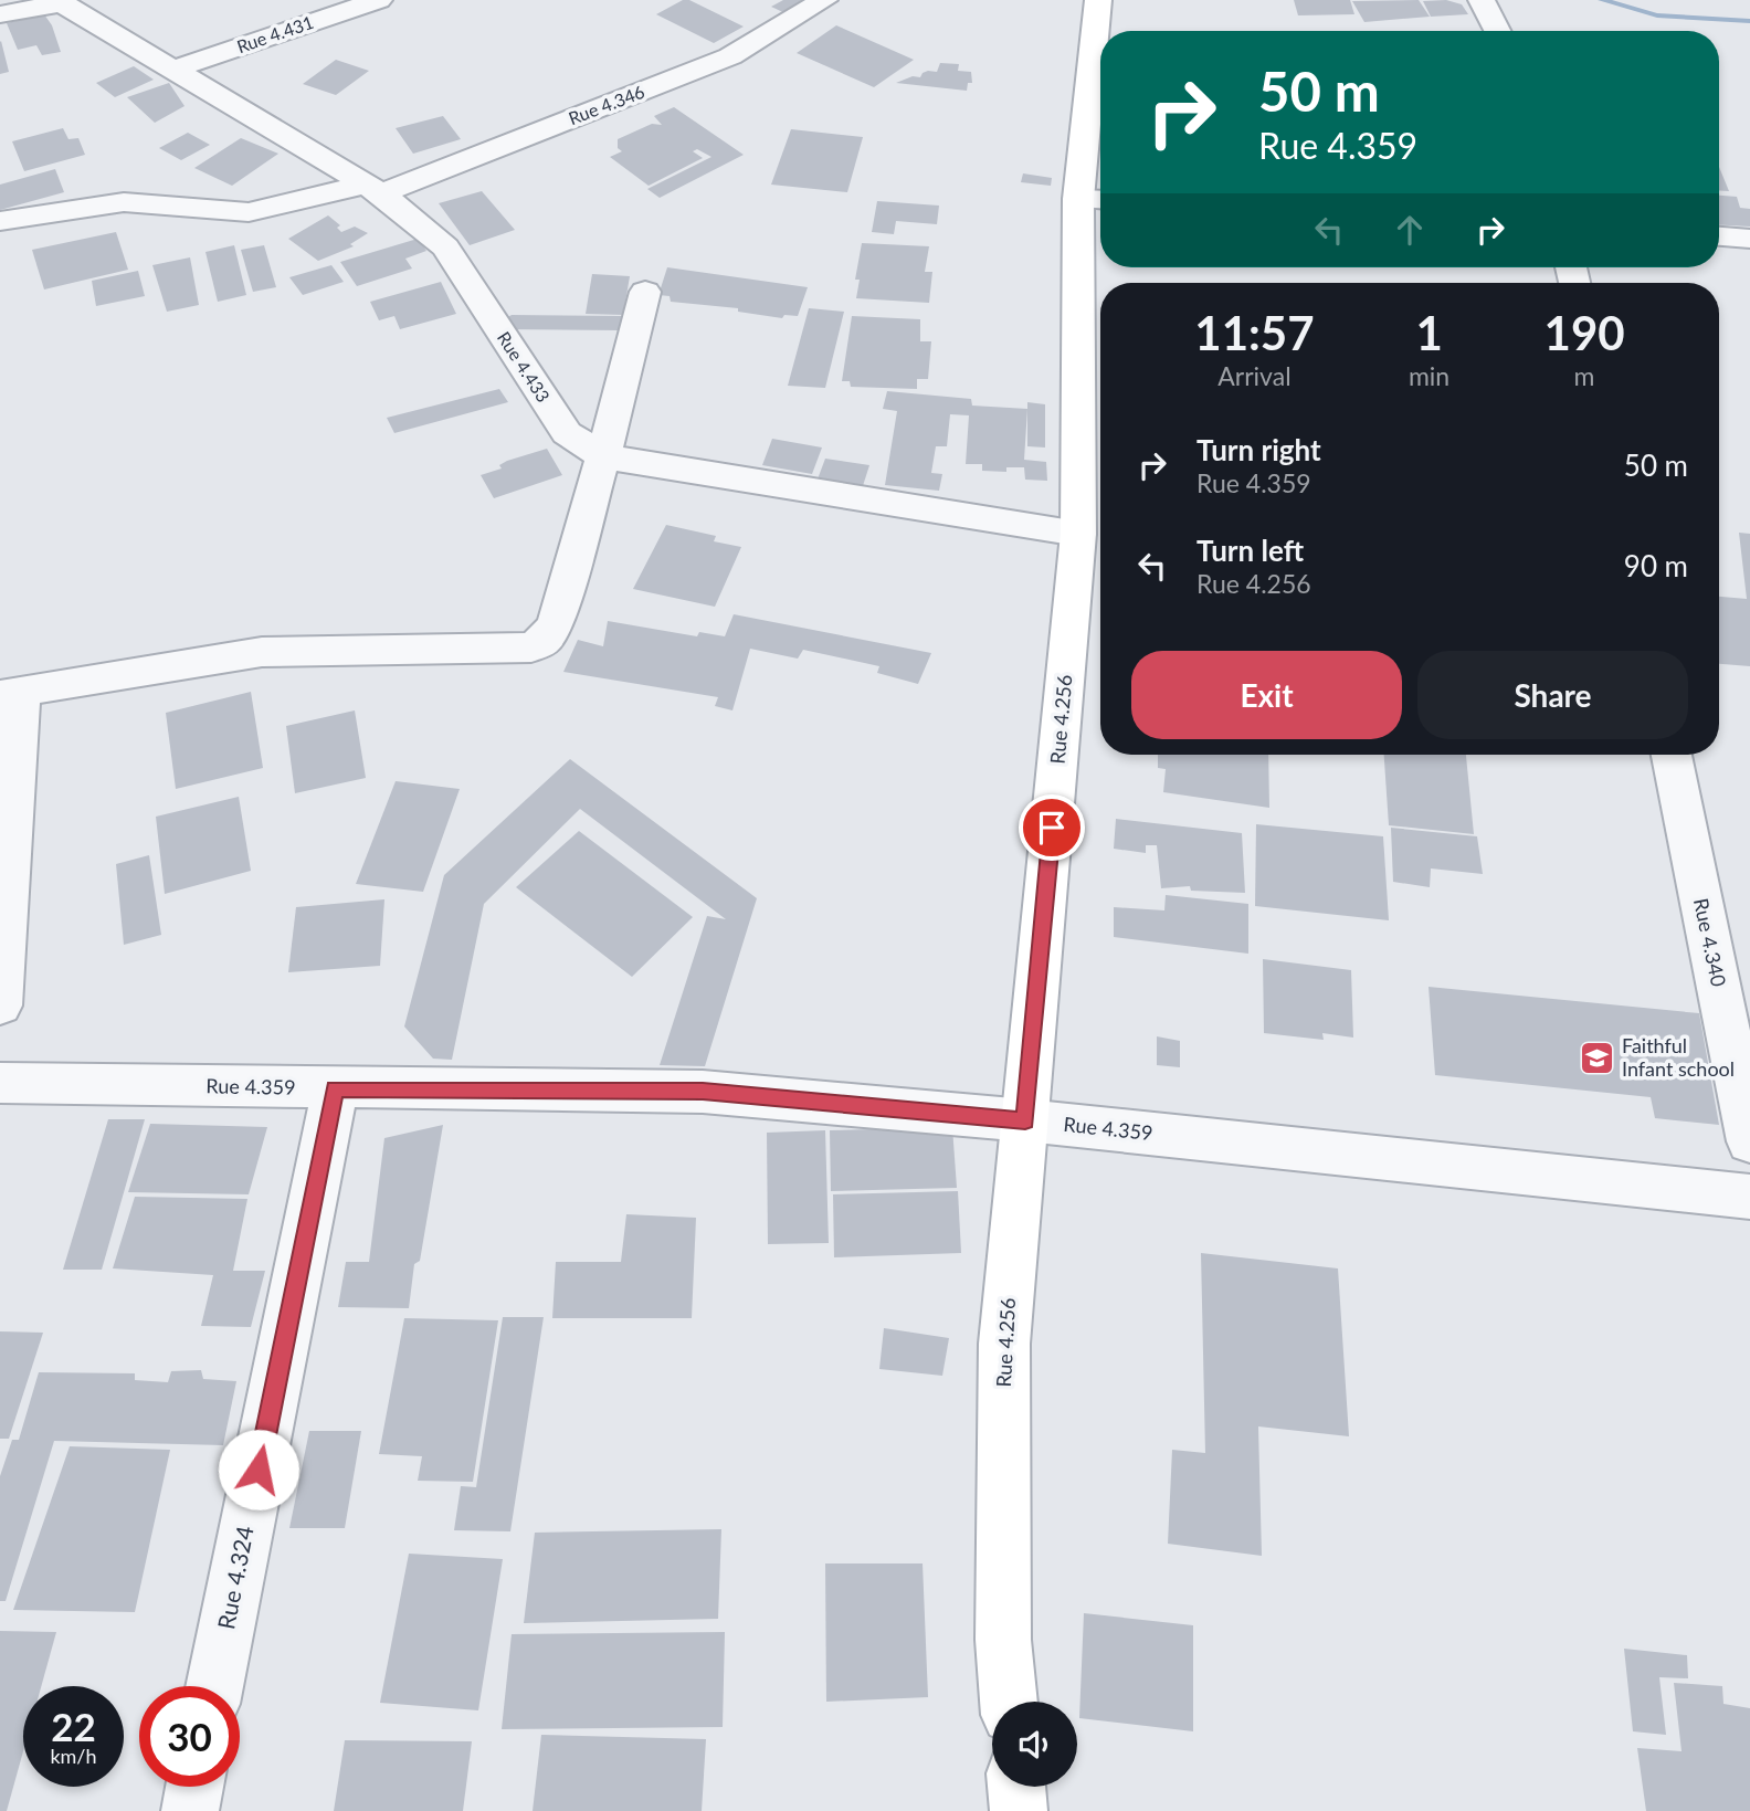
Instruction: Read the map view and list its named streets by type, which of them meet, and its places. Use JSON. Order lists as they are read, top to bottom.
{
  "streets": {
    "street": [
      "Rue 4.431",
      "Rue 4.346",
      "Rue 4.433",
      "Rue 4.256",
      "Rue 4.340",
      "Rue 4.359",
      "Rue 4.324"
    ]
  },
  "crossings": [
    ["Rue 4.431", "Rue 4.433"],
    ["Rue 4.346", "Rue 4.433"],
    ["Rue 4.433", "Rue 4.256"],
    ["Rue 4.256", "Rue 4.359"],
    ["Rue 4.359", "Rue 4.324"]
  ],
  "places": {
    "school or university": ["Faithful Infant school"]
  },
  "page": {
    "turn": ["50 m", "Rue 4.359"],
    "eta": [
      "11:57",
      "Arrival",
      "1",
      "min",
      "190",
      "m"
    ],
    "list": [
      {
        "name": "Turn right",
        "note": "Rue 4.359",
        "value": "50 m"
      },
      {
        "name": "Turn left",
        "note": "Rue 4.256",
        "value": "90 m"
      }
    ],
    "buttons": ["Exit", "Share"],
    "speed": "22 km/h",
    "limit": "30"
  }
}
